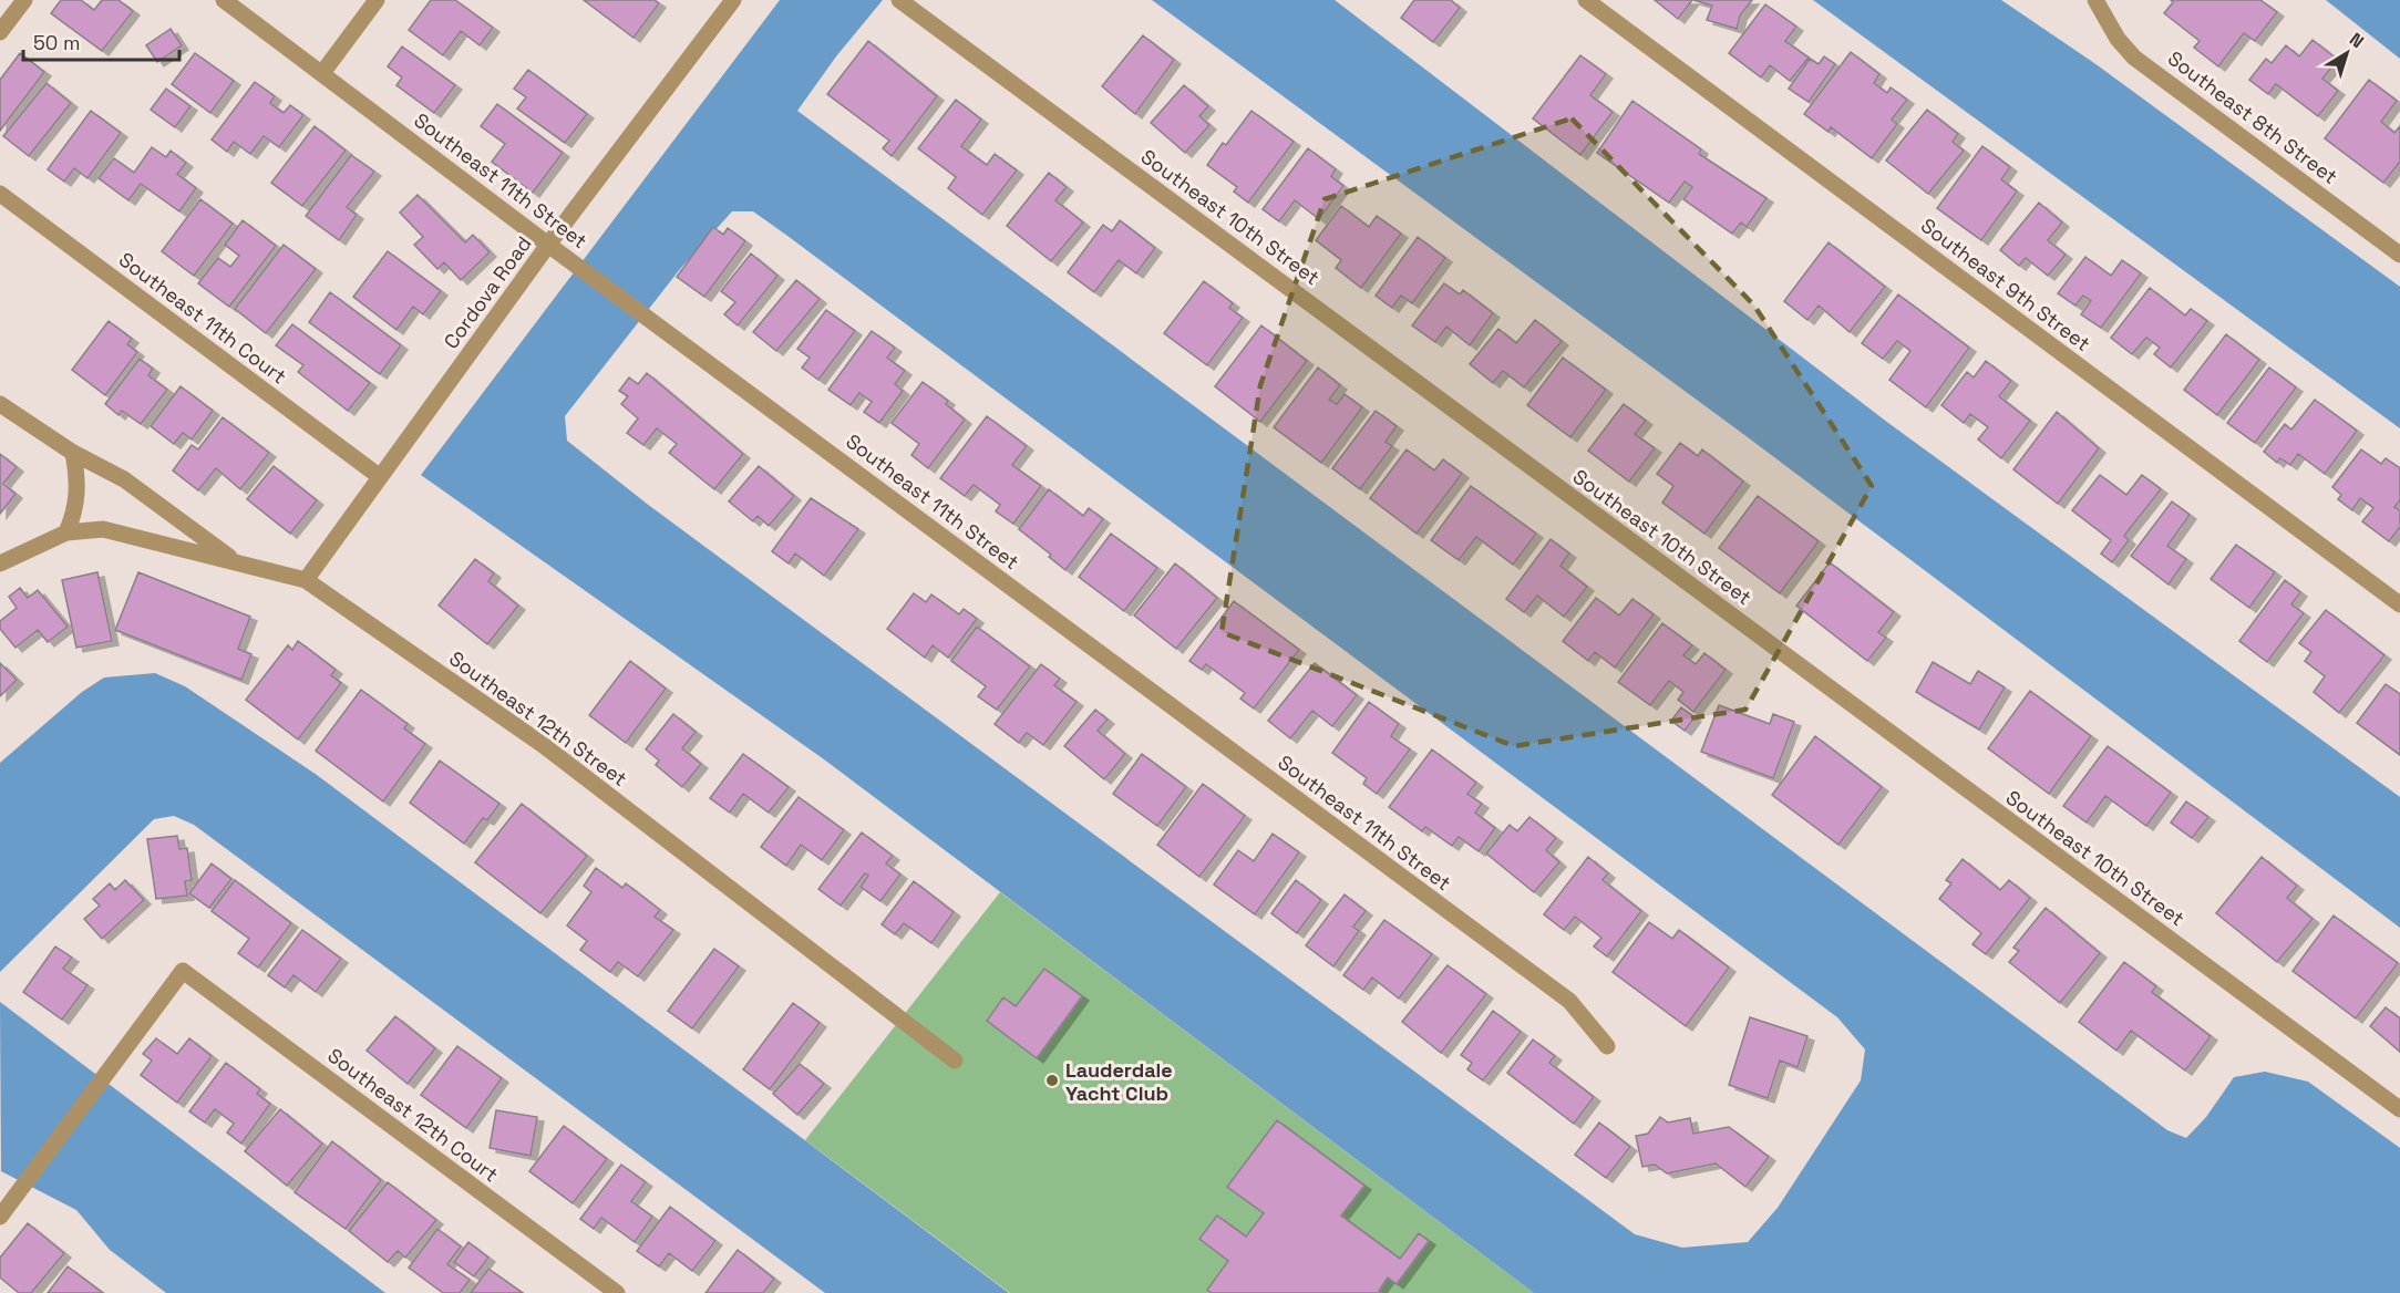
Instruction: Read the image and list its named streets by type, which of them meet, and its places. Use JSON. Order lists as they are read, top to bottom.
{
  "streets": {
    "street": [
      "Southeast 8th Street",
      "Southeast 11th Street",
      "Southeast 10th Street",
      "Southeast 9th Street",
      "Cordova Road",
      "Southeast 11th Court",
      "Southeast 12th Street",
      "Southeast 12th Court"
    ]
  },
  "crossings": [
    ["Southeast 11th Street", "Cordova Road"],
    ["Cordova Road", "Southeast 11th Court"],
    ["Cordova Road", "Southeast 12th Street"]
  ],
  "places": ["Lauderdale Yacht Club"],
  "scale_bar": "50 m",
  "north": "top right"
}
